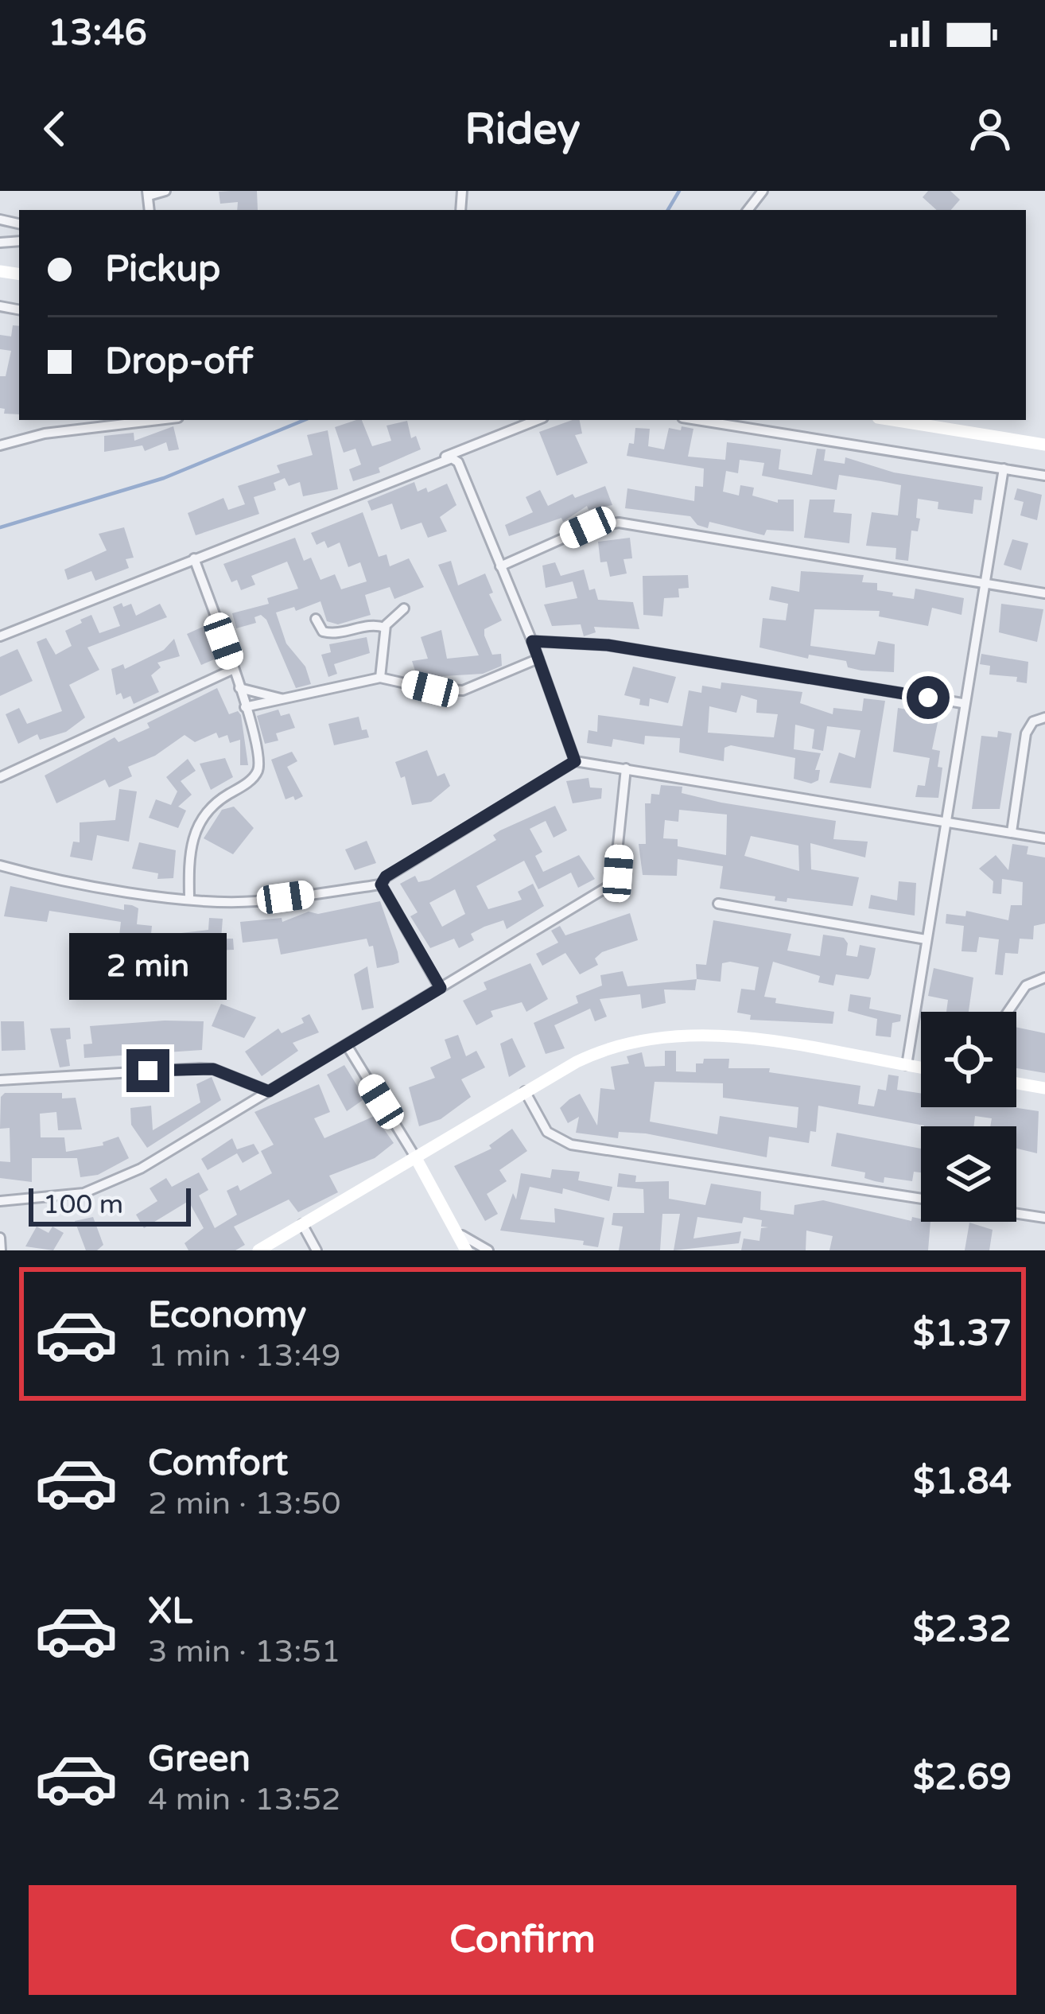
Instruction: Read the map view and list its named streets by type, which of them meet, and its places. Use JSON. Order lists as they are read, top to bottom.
{
  "scale_bar": "100 m",
  "page": {
    "status": "13:46",
    "header": "Ridey",
    "banner": ["Pickup", "Drop-off"],
    "bubble": "2 min",
    "scale": "100 m",
    "list": [
      {
        "name": "Economy",
        "note": "1 min · 13:49",
        "value": "$1.37"
      },
      {
        "name": "Comfort",
        "note": "2 min · 13:50",
        "value": "$1.84"
      },
      {
        "name": "XL",
        "note": "3 min · 13:51",
        "value": "$2.32"
      },
      {
        "name": "Green",
        "note": "4 min · 13:52",
        "value": "$2.69"
      }
    ],
    "buttons": "Confirm"
  }
}
